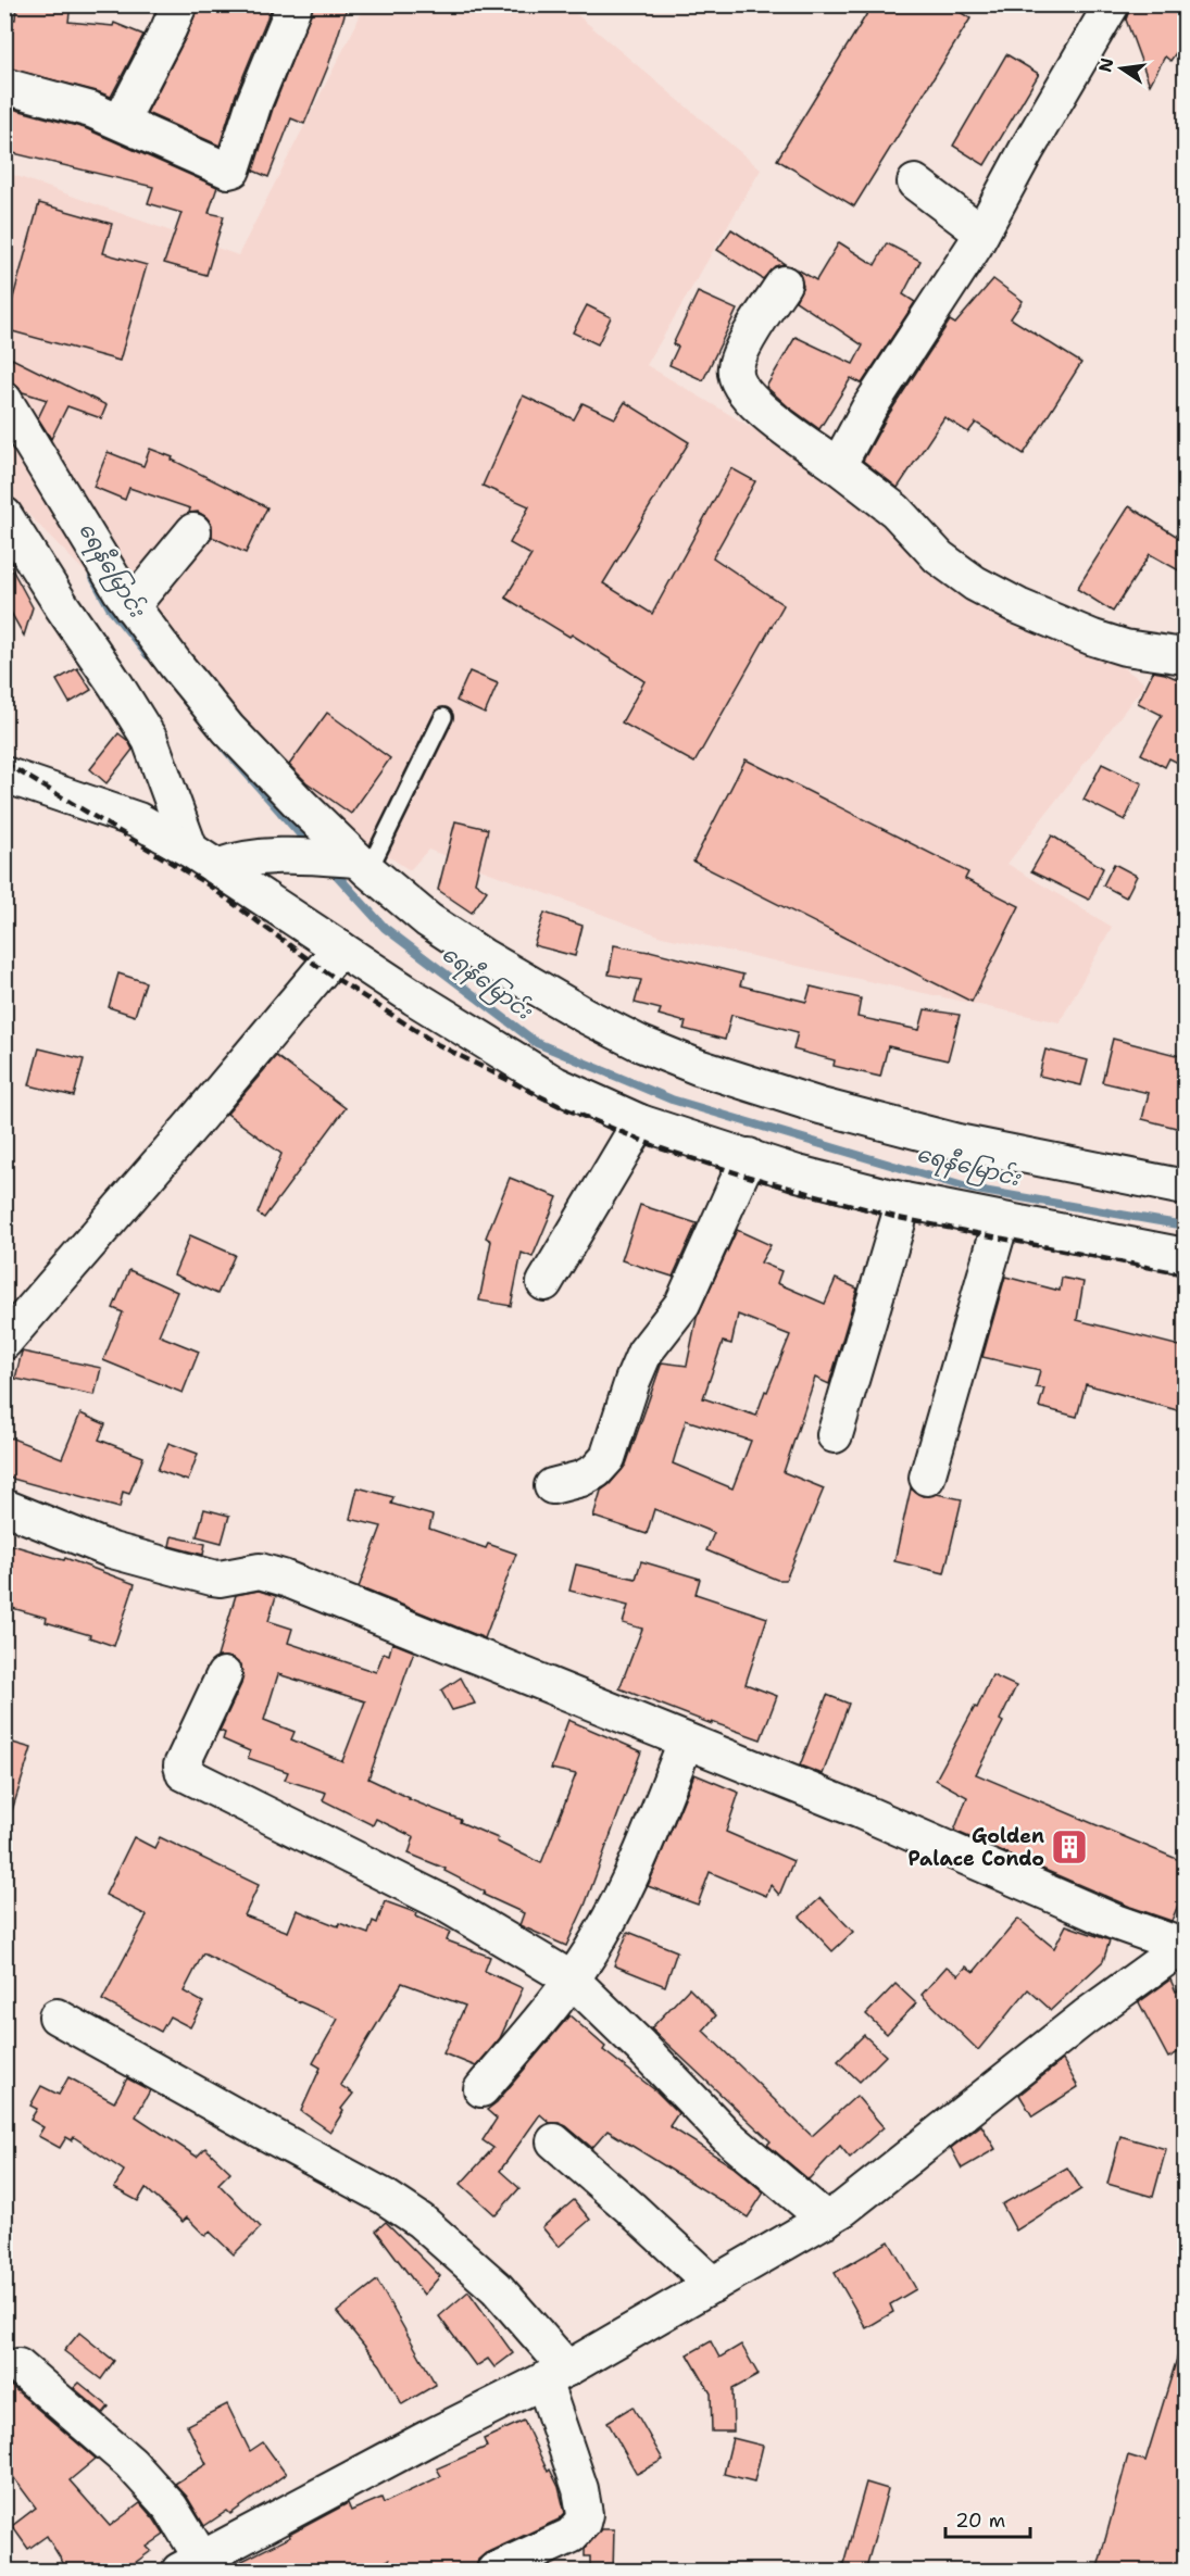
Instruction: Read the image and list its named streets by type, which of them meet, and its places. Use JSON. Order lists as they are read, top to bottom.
{
  "water": ["ရေနီမြောင်း"],
  "places": {
    "building": ["Golden Palace Condo"]
  },
  "scale_bar": "20 m",
  "north": "left"
}
